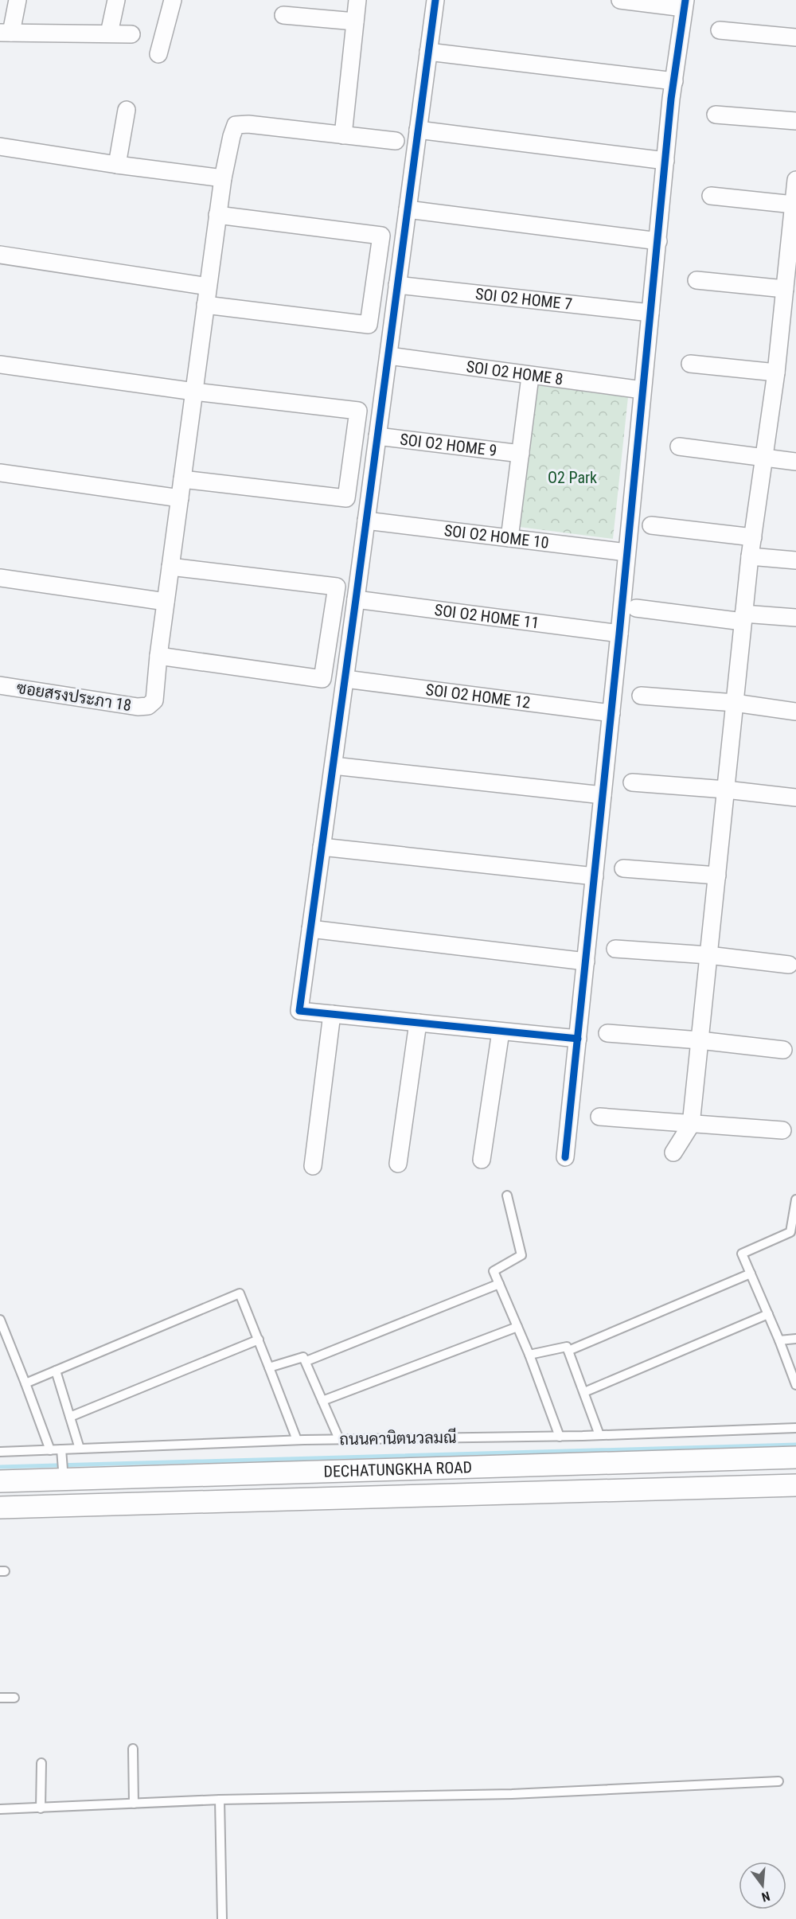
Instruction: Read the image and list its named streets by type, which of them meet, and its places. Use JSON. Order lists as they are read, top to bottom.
{
  "streets": {
    "street": [
      "SOI O2 HOME 7",
      "SOI O2 HOME 8",
      "SOI O2 HOME 9",
      "SOI O2 HOME 10",
      "SOI O2 HOME 11",
      "ซอยสรงประภา 18",
      "SOI O2 HOME 12",
      "DECHATUNGKHA ROAD"
    ],
    "lane": ["ถนนคานิตนวลมณี"]
  },
  "parks": ["O2 Park"],
  "north": "bottom"
}
